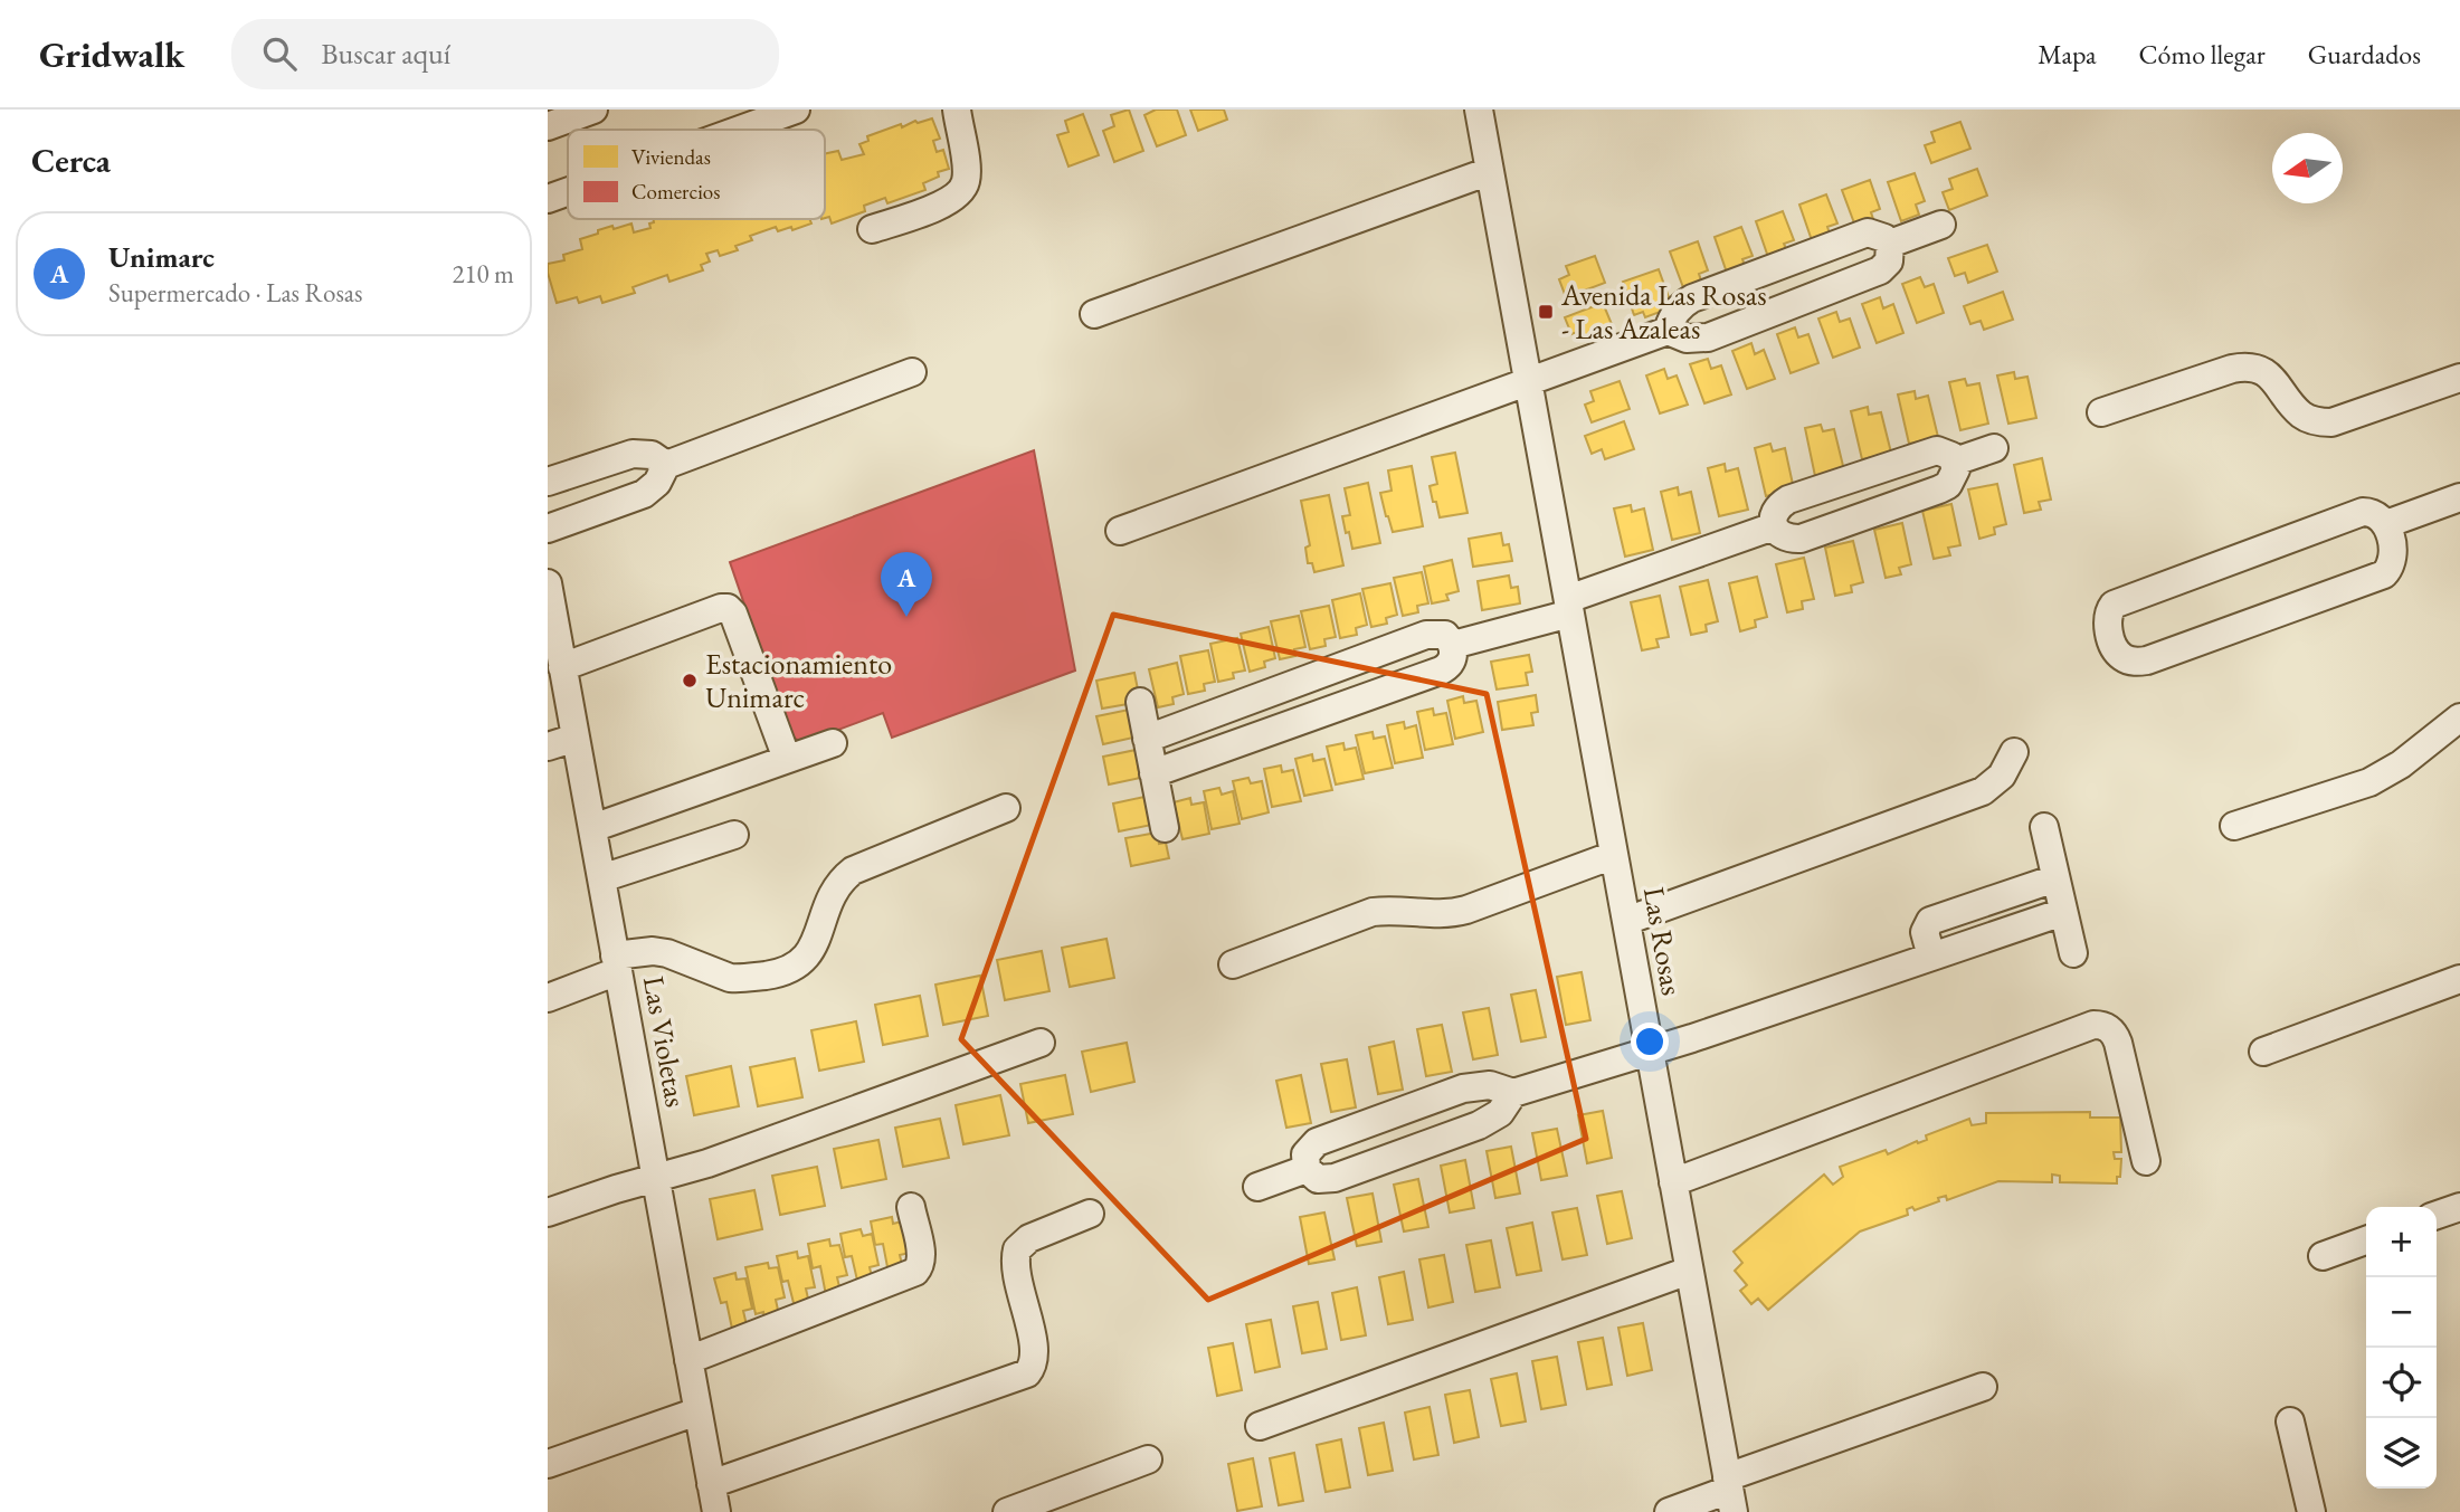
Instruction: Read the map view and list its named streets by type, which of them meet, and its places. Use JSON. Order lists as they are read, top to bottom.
{
  "streets": {
    "street": ["Las Rosas", "Las Violetas"]
  },
  "places": {
    "transit": ["Avenida Las Rosas - Las Azaleas"],
    "other": ["Estacionamiento Unimarc"]
  },
  "legend": ["Viviendas", "Comercios"],
  "north": "left",
  "page": {
    "header": "Gridwalk",
    "search": "Buscar aquí",
    "nav": ["Mapa", "Cómo llegar", "Guardados"],
    "heading": "Cerca",
    "list": [
      {
        "mark": "A",
        "name": "Unimarc",
        "note": "Supermercado · Las Rosas",
        "value": "210 m"
      }
    ],
    "pins": "A",
    "map_buttons": ["+", "−"]
  }
}
